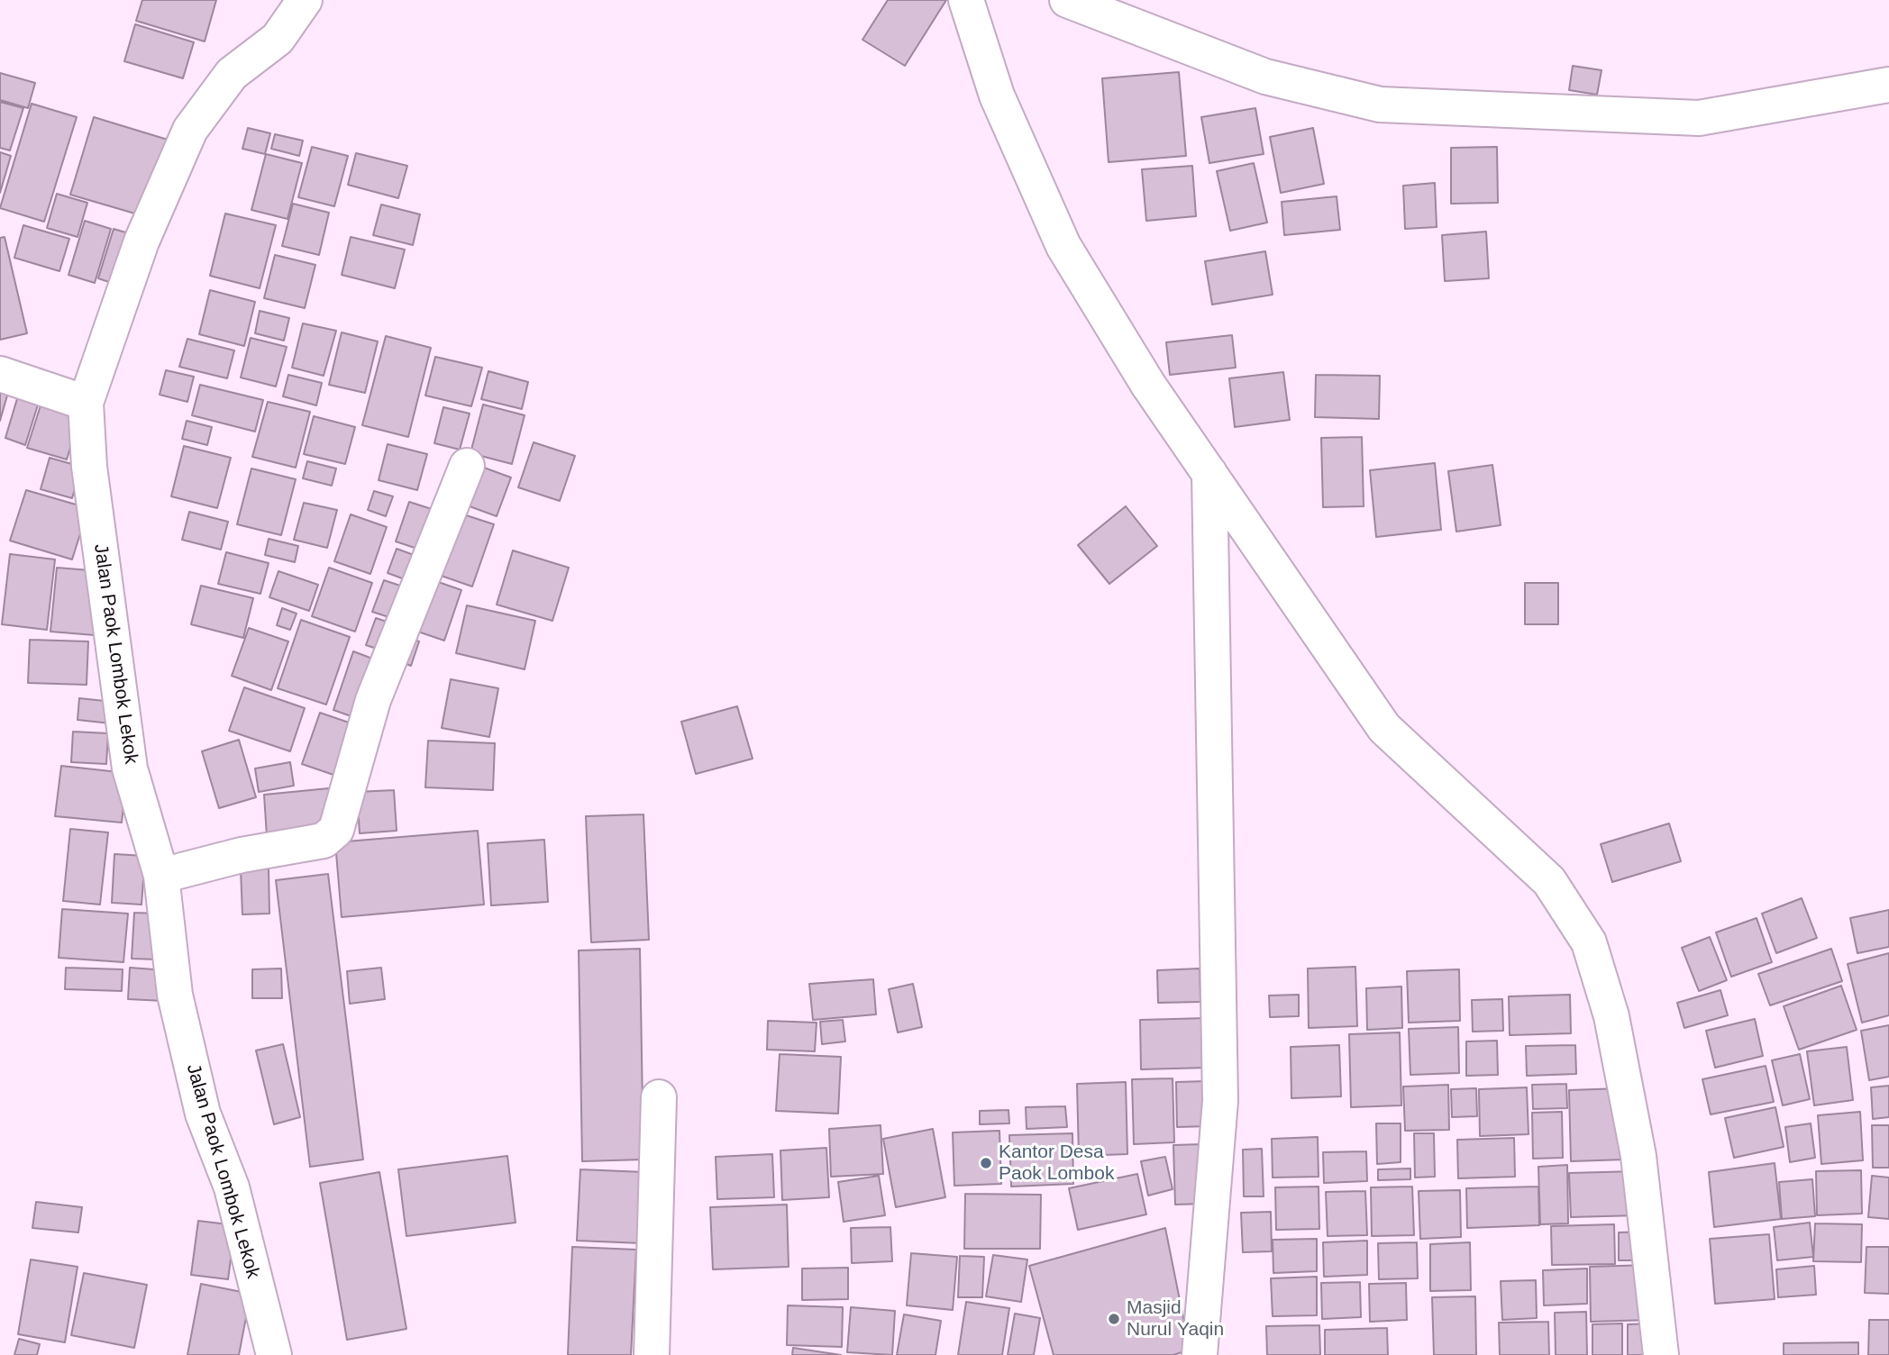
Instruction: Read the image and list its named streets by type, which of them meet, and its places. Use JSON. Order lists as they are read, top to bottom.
{
  "streets": {
    "street": ["Jalan Paok Lombok Lekok"]
  },
  "places": ["Kantor Desa Paok Lombok", "Masjid Nurul Yaqin"]
}
